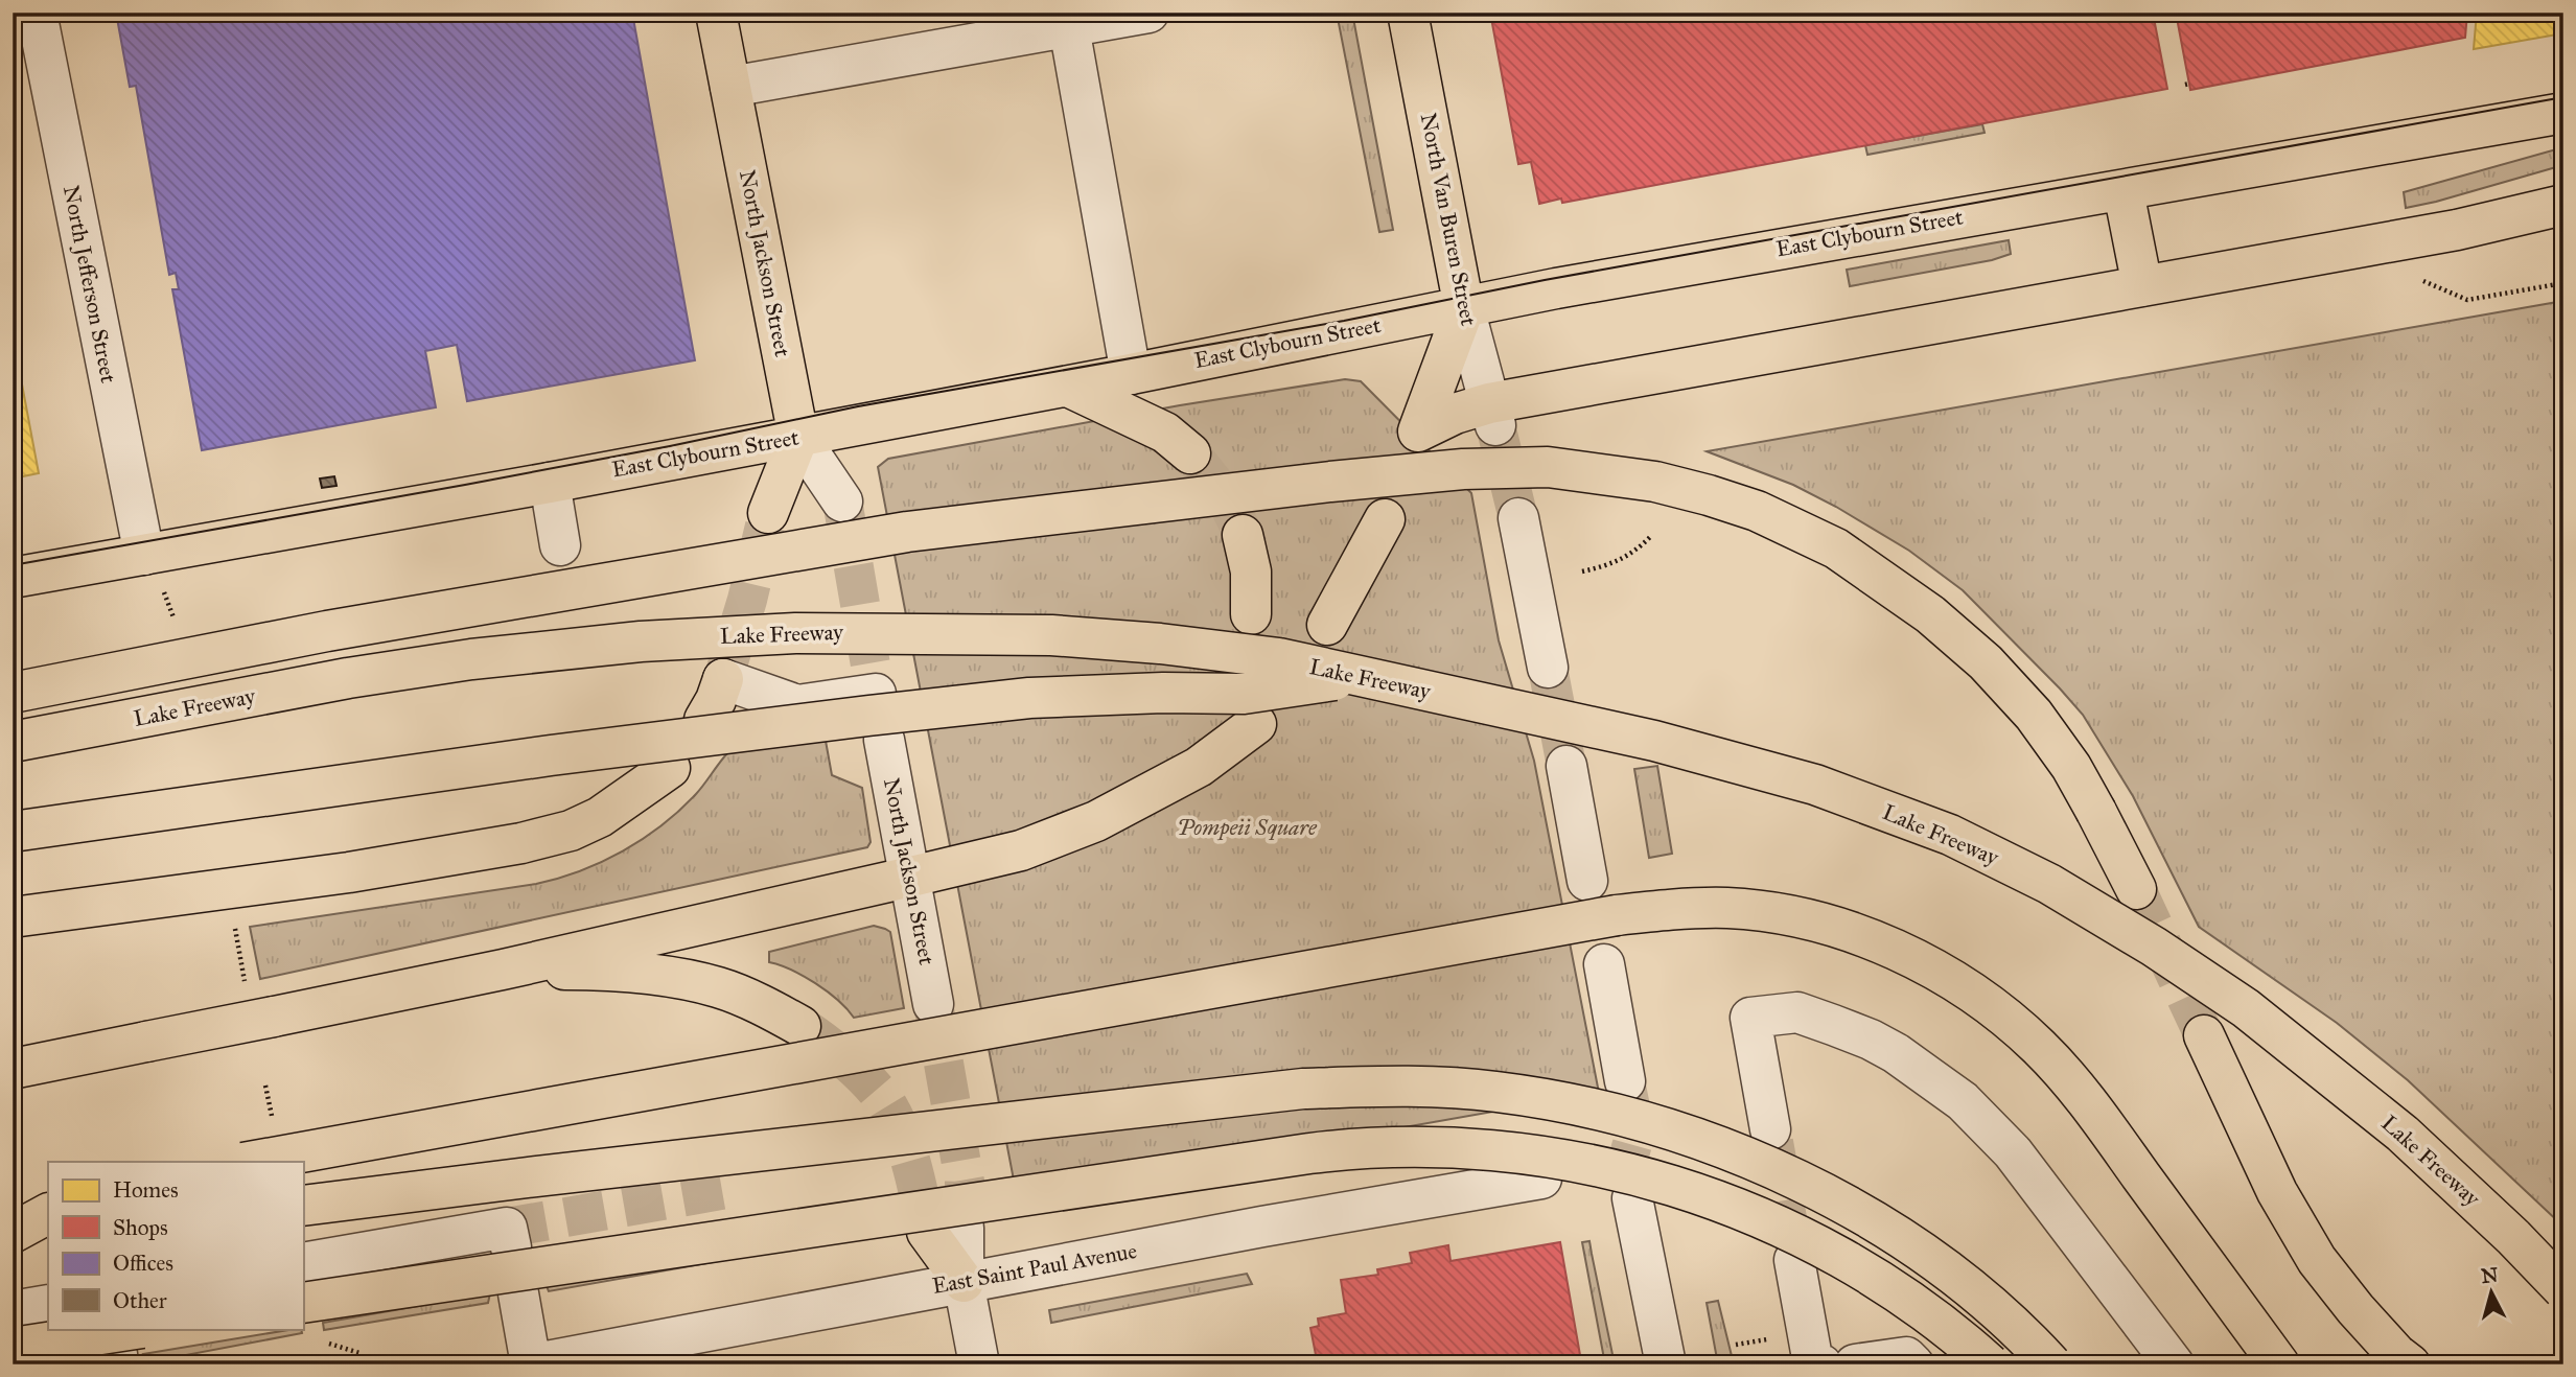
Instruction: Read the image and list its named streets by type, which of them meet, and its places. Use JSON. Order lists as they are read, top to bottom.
{
  "streets": {
    "main road": [
      "North Van Buren Street",
      "East Clybourn Street",
      "North Jackson Street",
      "Lake Freeway"
    ],
    "street": ["North Jefferson Street", "East Saint Paul Avenue"]
  },
  "crossings": [
    ["North Van Buren Street", "East Clybourn Street"],
    ["East Clybourn Street", "North Jackson Street"],
    ["East Clybourn Street", "North Jefferson Street"]
  ],
  "parks": ["Pompeii Square"],
  "legend": [
    "Homes",
    "Shops",
    "Offices",
    "Other"
  ],
  "north": "top"
}
